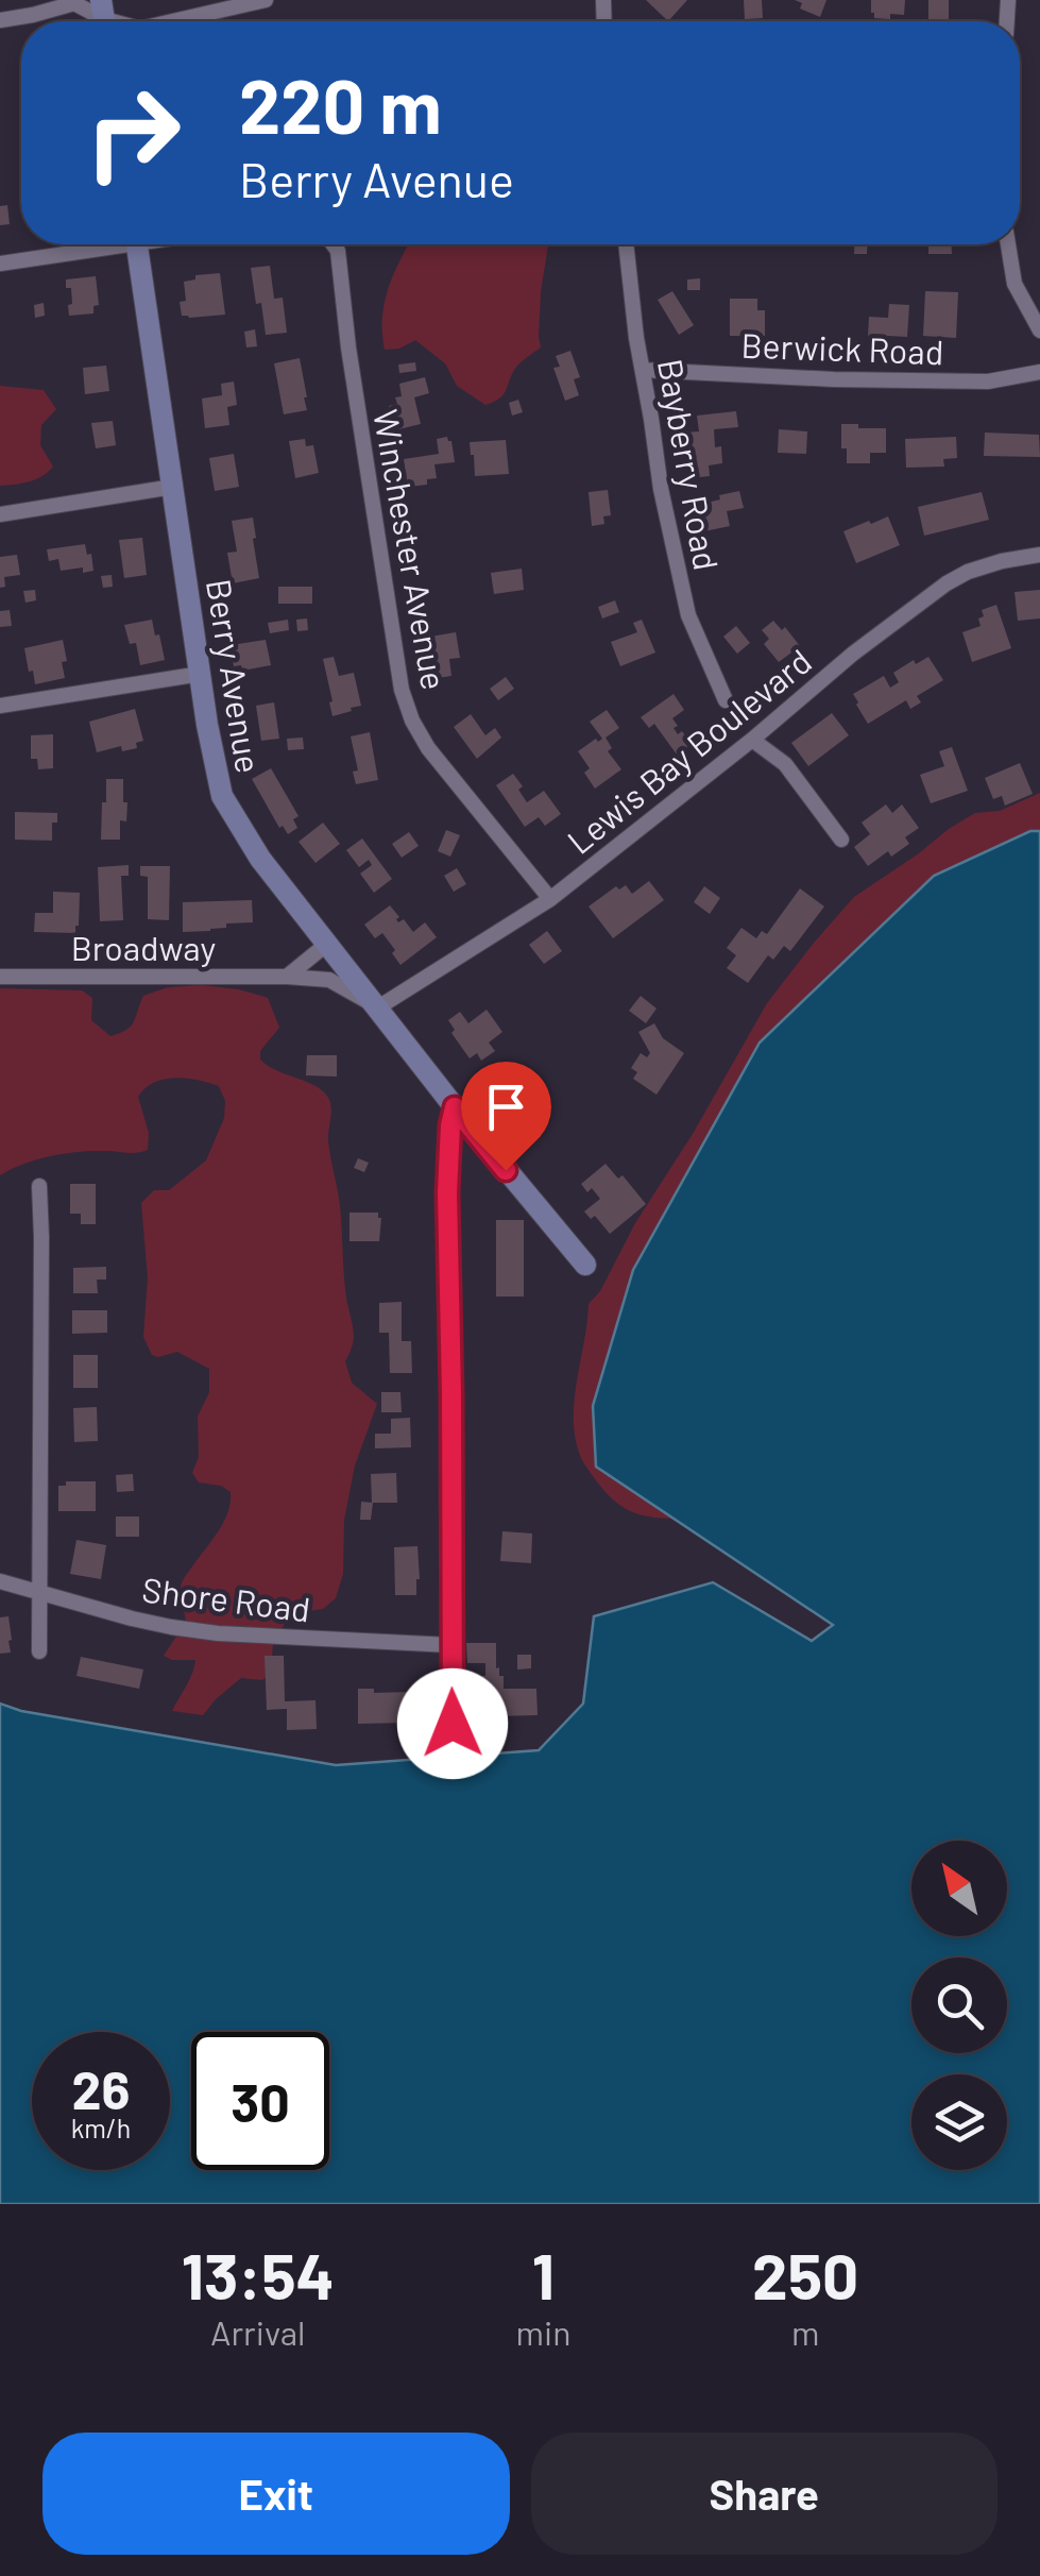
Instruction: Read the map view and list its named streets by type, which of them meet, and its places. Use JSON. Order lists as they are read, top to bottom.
{
  "streets": {
    "street": [
      "Berwick Road",
      "Bayberry Road",
      "Winchester Avenue",
      "Berry Avenue",
      "Lewis Bay Boulevard",
      "Broadway",
      "Shore Road"
    ]
  },
  "crossings": [
    ["Berwick Road", "Bayberry Road"],
    ["Winchester Avenue", "Lewis Bay Boulevard"],
    ["Berry Avenue", "Lewis Bay Boulevard"],
    ["Berry Avenue", "Broadway"],
    ["Lewis Bay Boulevard", "Broadway"]
  ],
  "north": "top left",
  "page": {
    "turn": ["220 m", "Berry Avenue"],
    "speed": "26 km/h",
    "limit": "30",
    "eta": [
      "13:54",
      "Arrival",
      "1",
      "min",
      "250",
      "m"
    ],
    "buttons": ["Exit", "Share"]
  }
}
